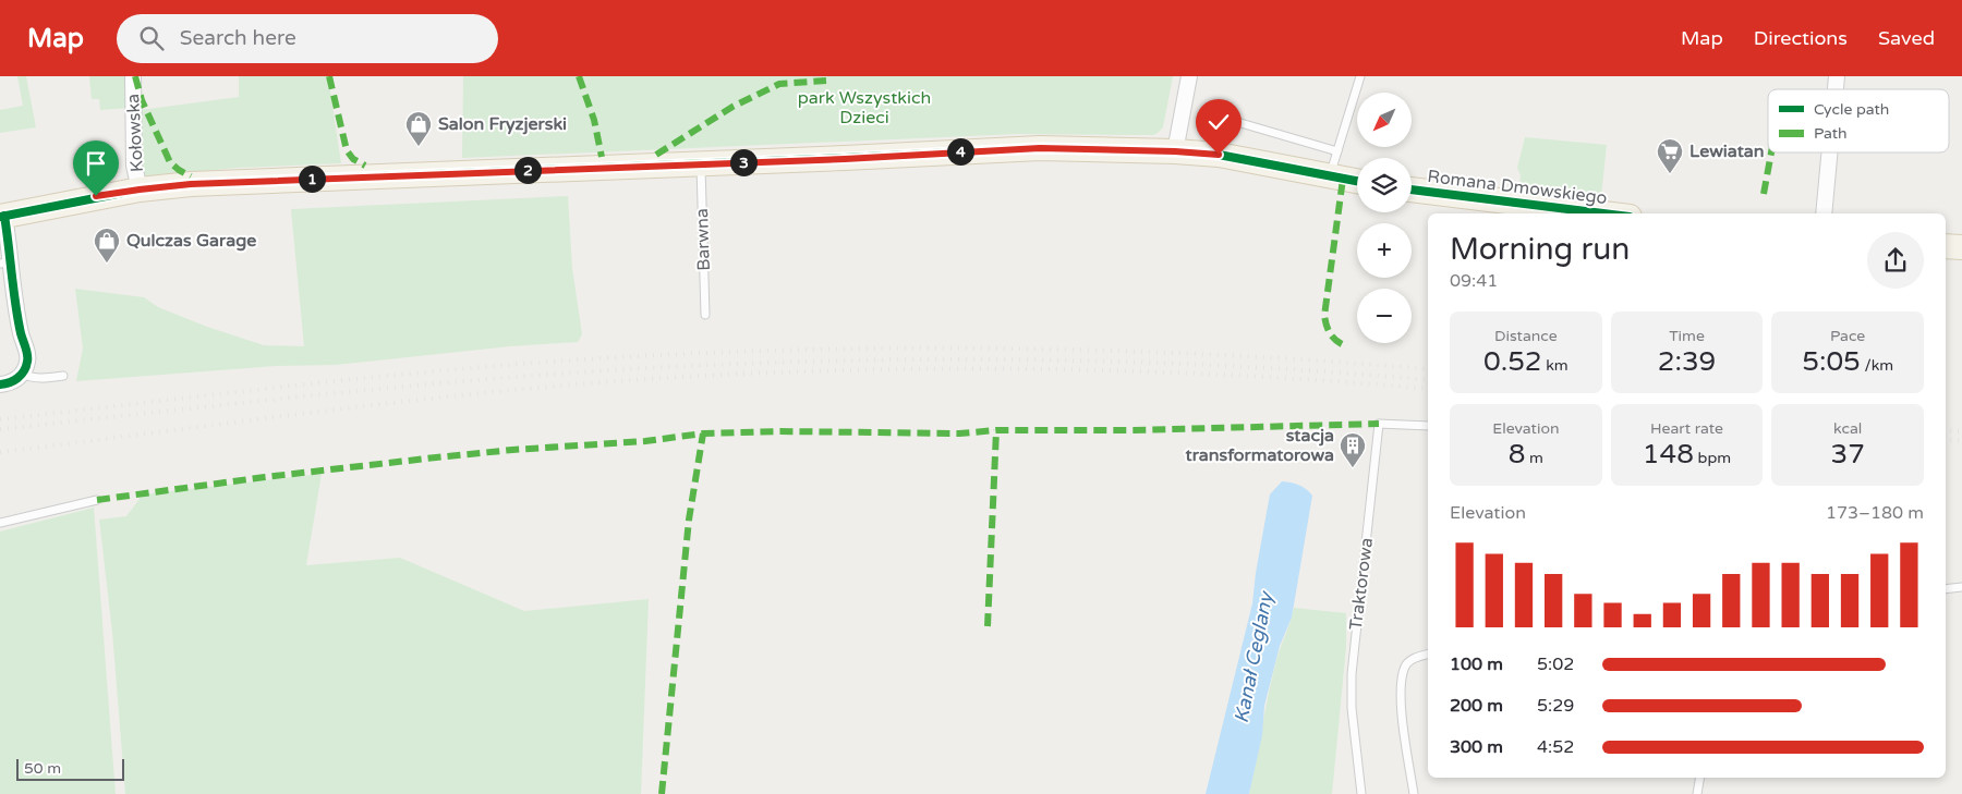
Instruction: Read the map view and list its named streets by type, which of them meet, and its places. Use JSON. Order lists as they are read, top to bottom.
{
  "streets": {
    "main road": ["Romana Dmowskiego"],
    "street": ["Kołowska"],
    "lane": ["Barwna", "Traktorowa"]
  },
  "water": ["Kanał Ceglany"],
  "parks": ["park Wszystkich Dzieci"],
  "places": {
    "shop": ["Salon Fryzjerski", "Qulczas Garage"],
    "supermarket": ["Lewiatan"],
    "building": ["stacja transformatorowa"]
  },
  "legend": ["Cycle path", "Path"],
  "scale_bar": "50 m",
  "north": "bottom left",
  "page": {
    "header": "Map",
    "search": "Search here",
    "nav": ["Map", "Directions", "Saved"],
    "map_buttons": ["+", "−"],
    "pins": [
      "4",
      "3",
      "2",
      "1"
    ],
    "heading": ["Morning run", "09:41"],
    "stats": [
      ["Distance", "0.52 km"],
      ["Time", "2:39"],
      ["Pace", "5:05 /km"],
      ["Elevation", "8 m"],
      ["Heart rate", "148 bpm"],
      ["kcal", "37"]
    ],
    "chart": ["Elevation", "173–180 m"],
    "list": [
      {
        "name": "100 m",
        "note": "5:02"
      },
      {
        "name": "200 m",
        "note": "5:29"
      },
      {
        "name": "300 m",
        "note": "4:52"
      }
    ],
    "scale": "50 m"
  }
}
